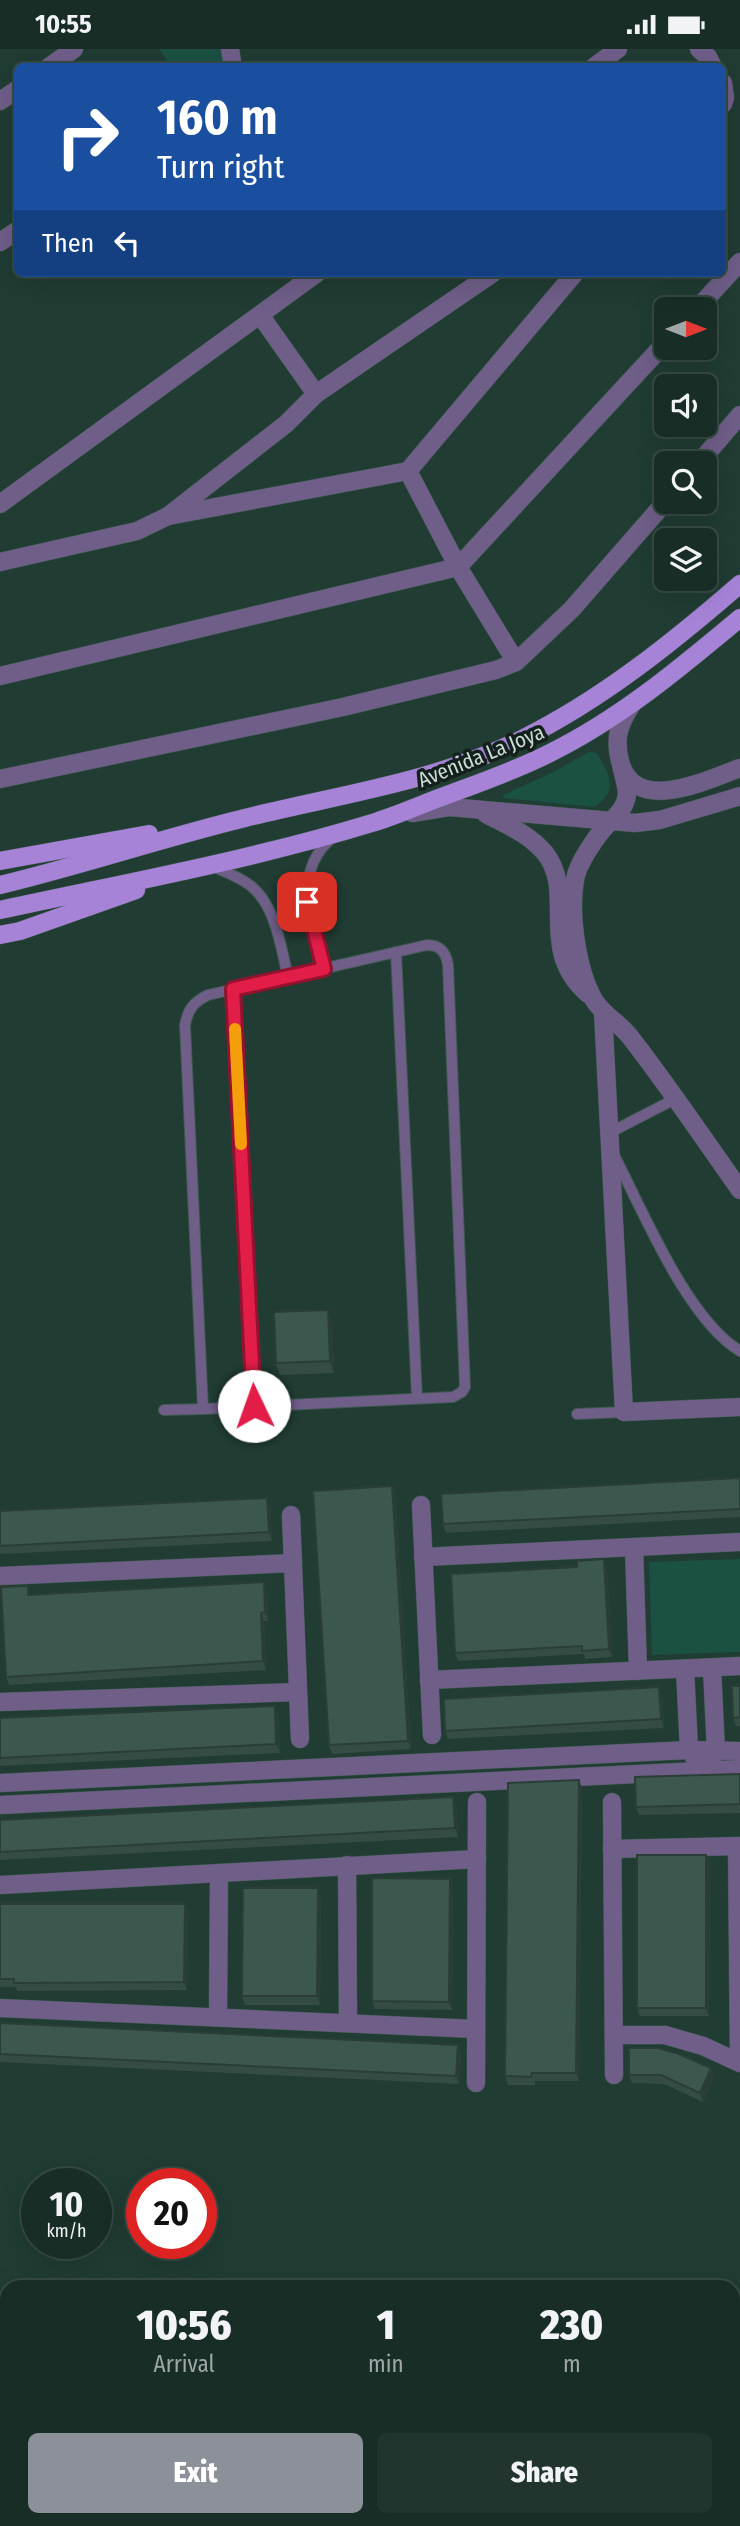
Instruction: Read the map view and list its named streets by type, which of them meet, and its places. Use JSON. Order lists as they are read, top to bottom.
{
  "streets": {
    "main road": ["Avenida La Joya"]
  },
  "north": "right",
  "page": {
    "status": "10:55",
    "turn": ["160 m", "Turn right"],
    "then": "Then",
    "speed": "10 km/h",
    "limit": "20",
    "eta": [
      "10:56",
      "Arrival",
      "1",
      "min",
      "230",
      "m"
    ],
    "buttons": ["Exit", "Share"]
  }
}
